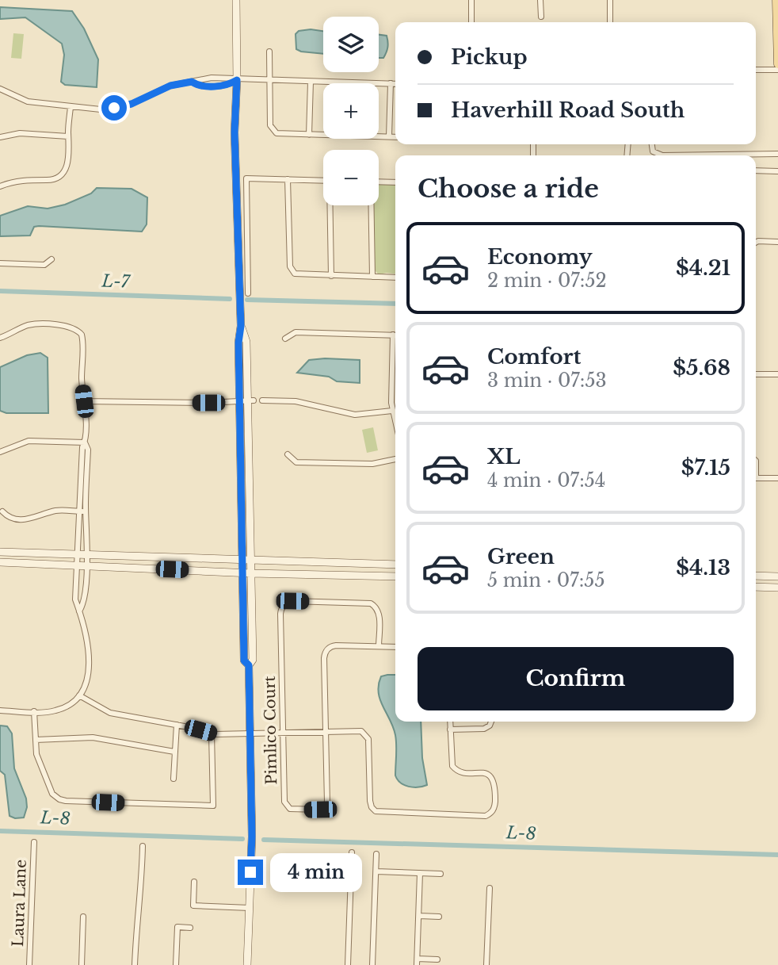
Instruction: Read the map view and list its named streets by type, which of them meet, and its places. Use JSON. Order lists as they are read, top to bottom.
{
  "streets": {
    "street": ["Pimlico Court", "Laura Lane"]
  },
  "water": ["L-7", "L-8"],
  "page": {
    "map_buttons": ["+", "−"],
    "banner": ["Pickup", "Haverhill Road South"],
    "heading": "Choose a ride",
    "list": [
      {
        "name": "Economy",
        "note": "2 min · 07:52",
        "value": "$4.21"
      },
      {
        "name": "Comfort",
        "note": "3 min · 07:53",
        "value": "$5.68"
      },
      {
        "name": "XL",
        "note": "4 min · 07:54",
        "value": "$7.15"
      },
      {
        "name": "Green",
        "note": "5 min · 07:55",
        "value": "$4.13"
      }
    ],
    "buttons": "Confirm",
    "bubble": "4 min"
  }
}
